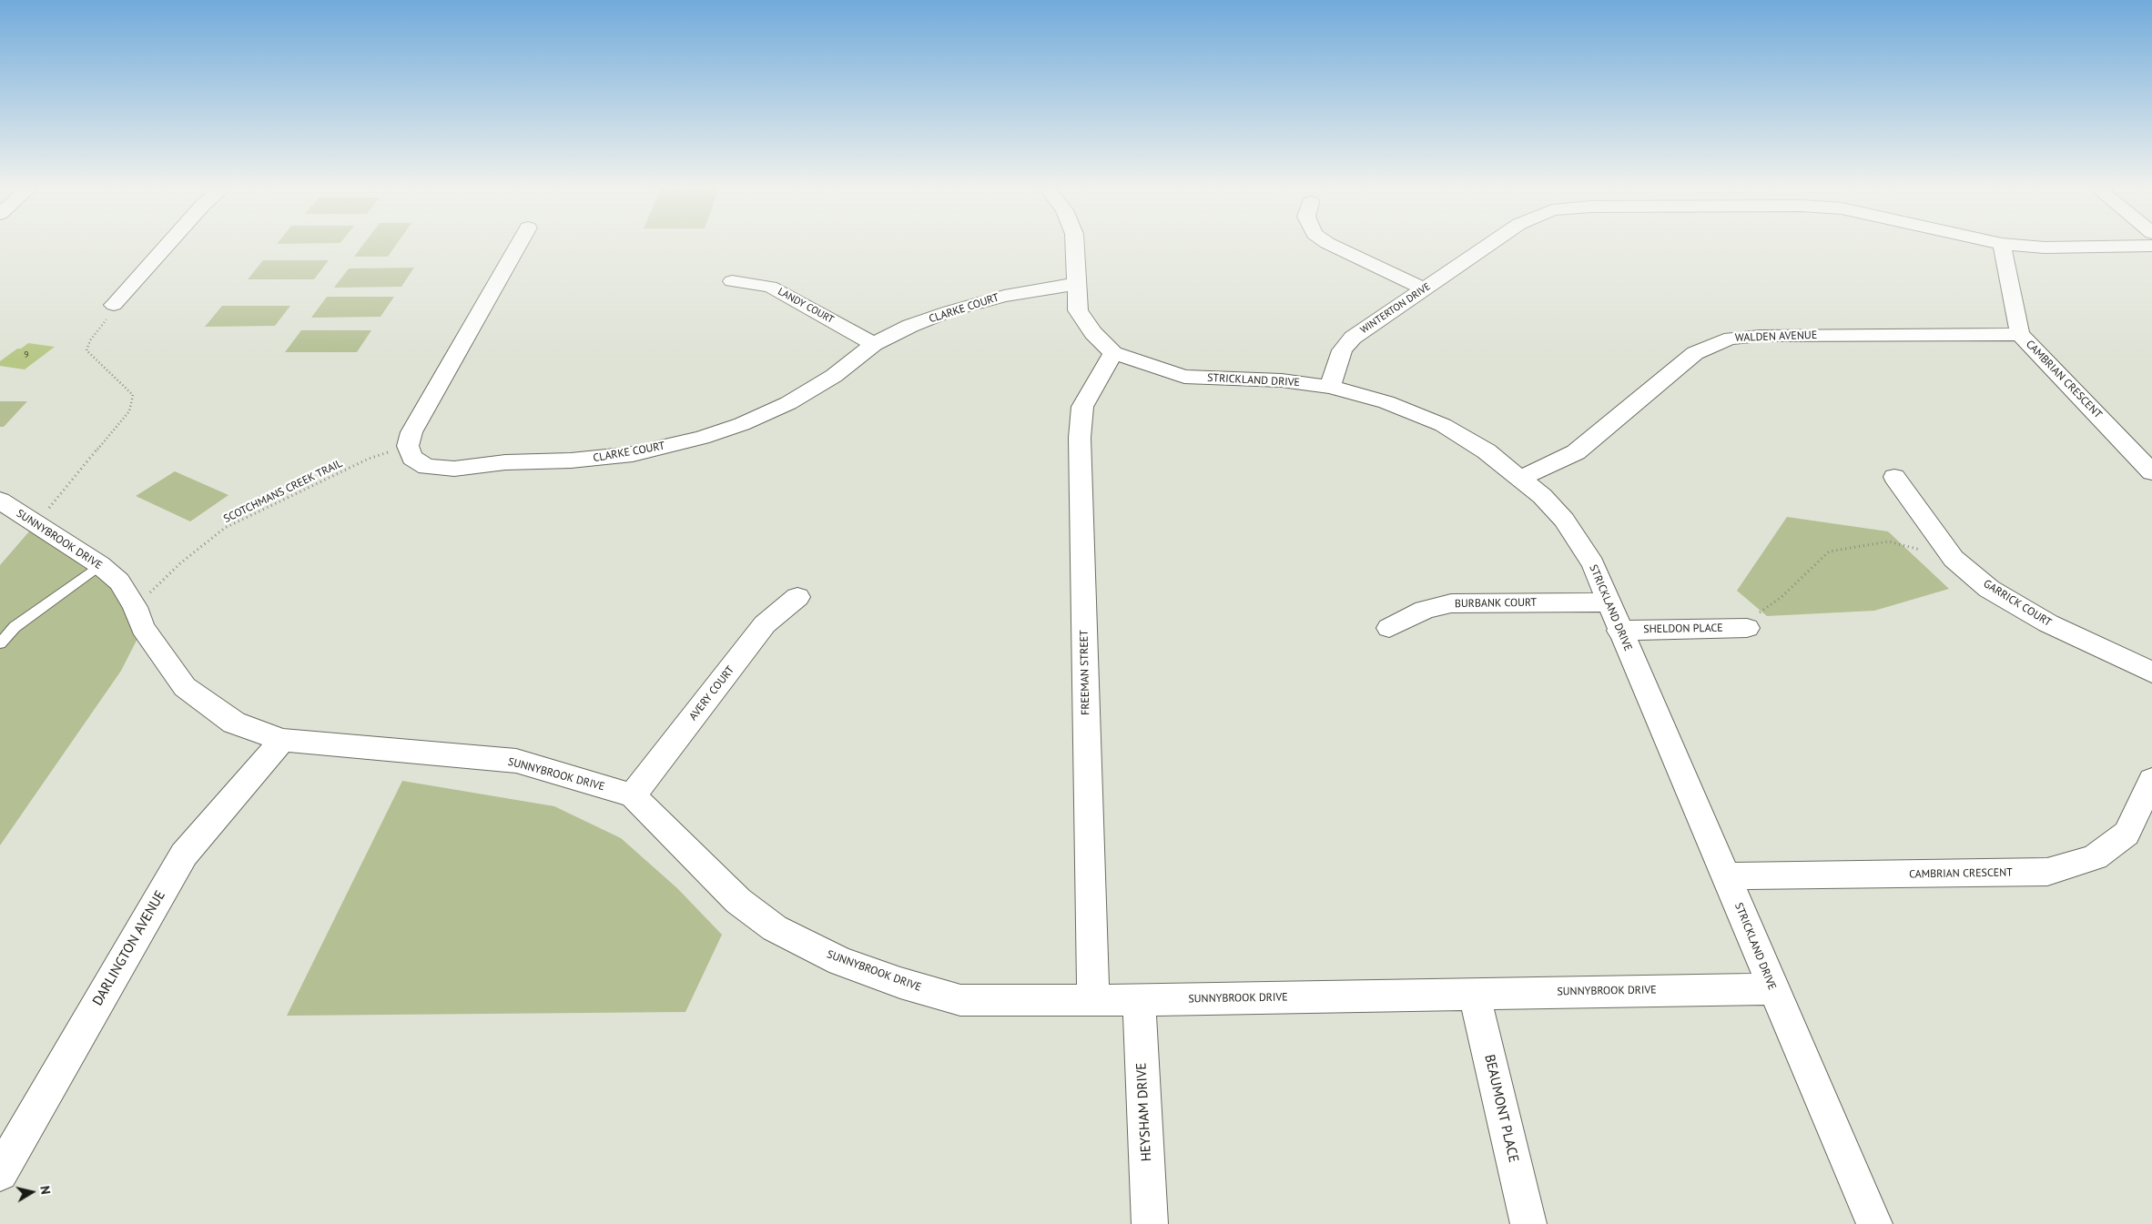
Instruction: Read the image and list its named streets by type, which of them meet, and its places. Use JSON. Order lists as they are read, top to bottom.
{
  "streets": {
    "street": [
      "LANDY COURT",
      "CLARKE COURT",
      "WINTERTON DRIVE",
      "WALDEN AVENUE",
      "CAMBRIAN CRESCENT",
      "STRICKLAND DRIVE",
      "SUNNYBROOK DRIVE",
      "BURBANK COURT",
      "GARRICK COURT",
      "SHELDON PLACE",
      "FREEMAN STREET",
      "AVERY COURT",
      "DARLINGTON AVENUE",
      "BEAUMONT PLACE",
      "HEYSHAM DRIVE"
    ],
    "path": ["SCOTCHMANS CREEK TRAIL"]
  },
  "crossings": [
    ["LANDY COURT", "CLARKE COURT"],
    ["CLARKE COURT", "STRICKLAND DRIVE"],
    ["CLARKE COURT", "SCOTCHMANS CREEK TRAIL"],
    ["WINTERTON DRIVE", "STRICKLAND DRIVE"],
    ["WALDEN AVENUE", "CAMBRIAN CRESCENT"],
    ["WALDEN AVENUE", "STRICKLAND DRIVE"],
    ["CAMBRIAN CRESCENT", "STRICKLAND DRIVE"],
    ["STRICKLAND DRIVE", "SUNNYBROOK DRIVE"],
    ["STRICKLAND DRIVE", "BURBANK COURT"],
    ["STRICKLAND DRIVE", "SHELDON PLACE"],
    ["STRICKLAND DRIVE", "FREEMAN STREET"],
    ["SCOTCHMANS CREEK TRAIL", "SUNNYBROOK DRIVE"],
    ["SUNNYBROOK DRIVE", "FREEMAN STREET"],
    ["SUNNYBROOK DRIVE", "AVERY COURT"],
    ["SUNNYBROOK DRIVE", "DARLINGTON AVENUE"],
    ["SUNNYBROOK DRIVE", "BEAUMONT PLACE"],
    ["SUNNYBROOK DRIVE", "HEYSHAM DRIVE"]
  ],
  "house_numbers": ["9"],
  "north": "right"
}
